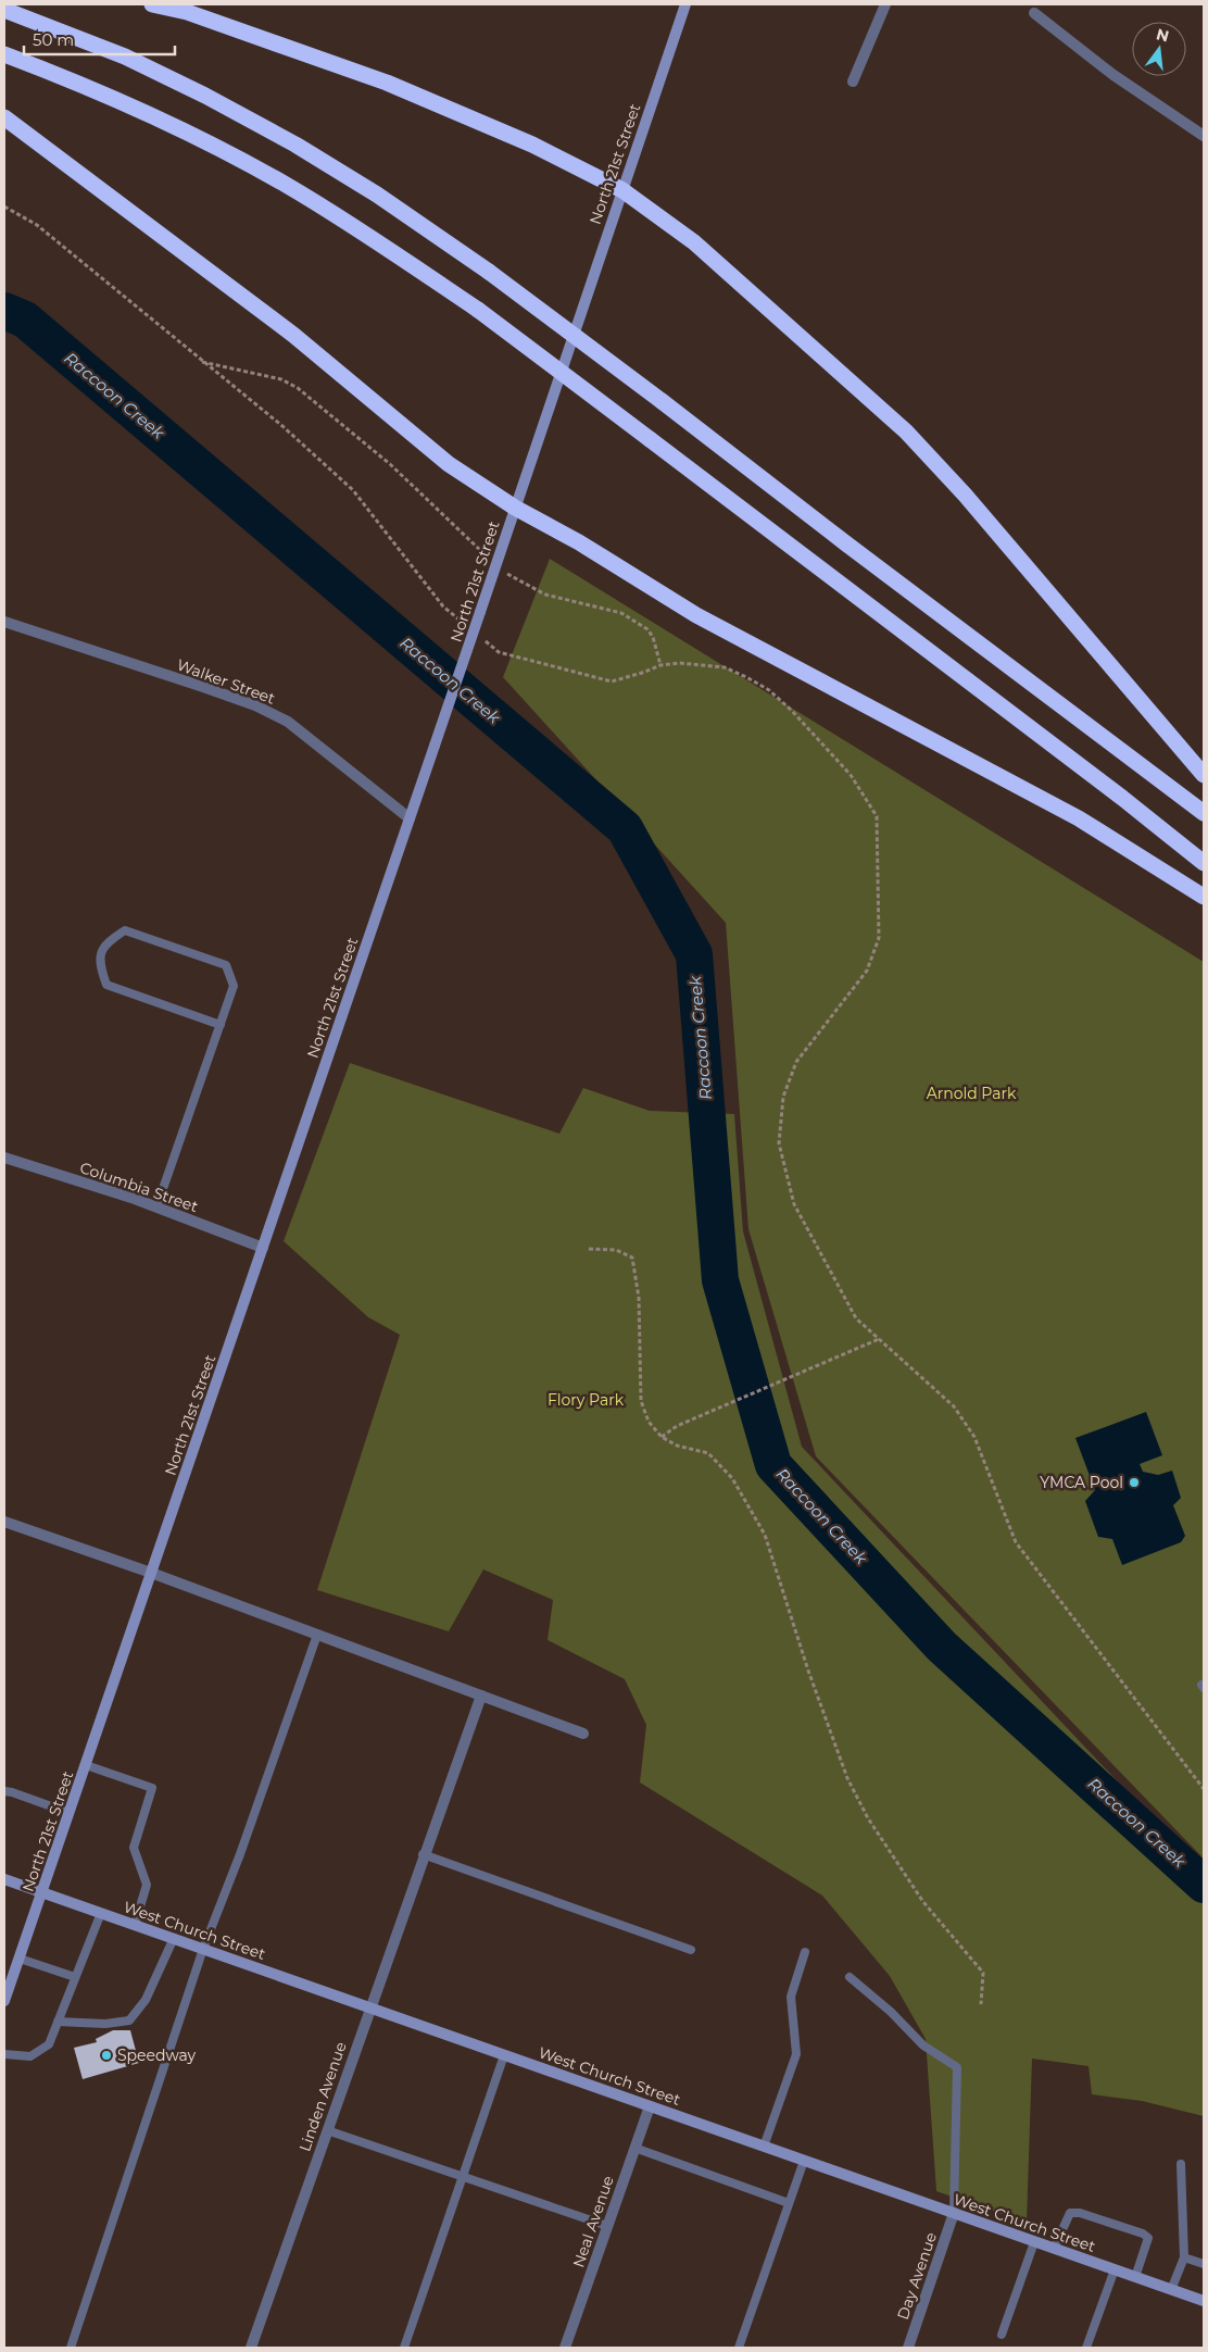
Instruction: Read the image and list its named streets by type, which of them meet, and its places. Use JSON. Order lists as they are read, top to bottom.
{
  "streets": {
    "main road": ["North 21st Street", "West Church Street"],
    "street": [
      "Walker Street",
      "Columbia Street",
      "Linden Avenue",
      "Neal Avenue",
      "Day Avenue"
    ]
  },
  "crossings": [
    ["North 21st Street", "Walker Street"],
    ["North 21st Street", "Columbia Street"],
    ["North 21st Street", "West Church Street"],
    ["West Church Street", "Linden Avenue"],
    ["West Church Street", "Neal Avenue"],
    ["West Church Street", "Day Avenue"]
  ],
  "water": ["Raccoon Creek"],
  "parks": ["Arnold Park", "Flory Park"],
  "places": ["YMCA Pool", "Speedway"],
  "scale_bar": "50 m",
  "north": "top"
}
